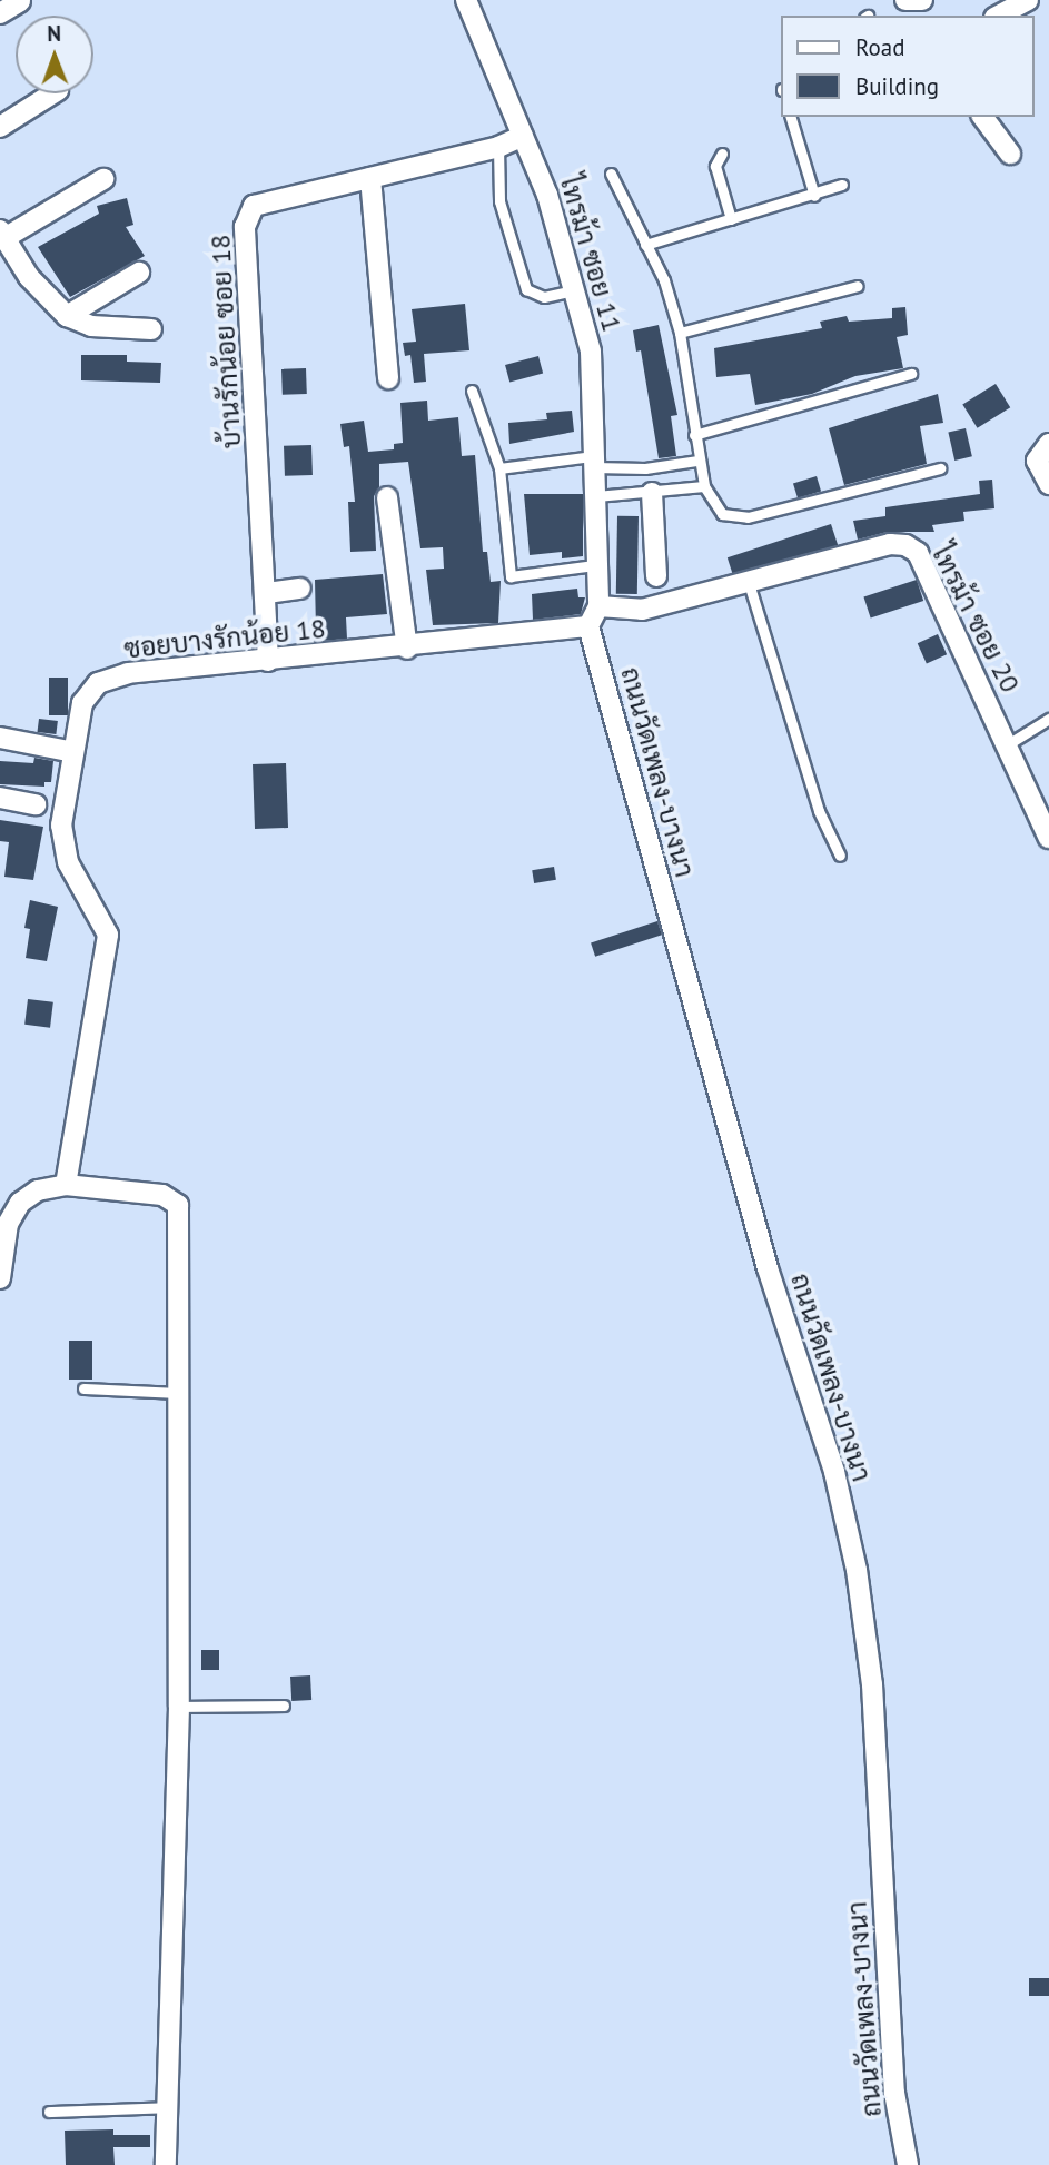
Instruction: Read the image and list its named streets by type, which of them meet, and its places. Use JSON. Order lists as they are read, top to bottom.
{
  "streets": {
    "street": [
      "ไทรม้า ซอย 11",
      "บ้านรักน้อย ซอย 18",
      "ไทรม้า ซอย 20",
      "ซอยบางรักน้อย 18",
      "ถนนวัดเพลง-บางนา"
    ]
  },
  "crossings": [
    ["ไทรม้า ซอย 11", "บ้านรักน้อย ซอย 18"],
    ["ไทรม้า ซอย 11", "ไทรม้า ซอย 20"],
    ["บ้านรักน้อย ซอย 18", "ซอยบางรักน้อย 18"],
    ["ซอยบางรักน้อย 18", "ถนนวัดเพลง-บางนา"]
  ],
  "legend": ["Road", "Building"],
  "north": "top"
}
